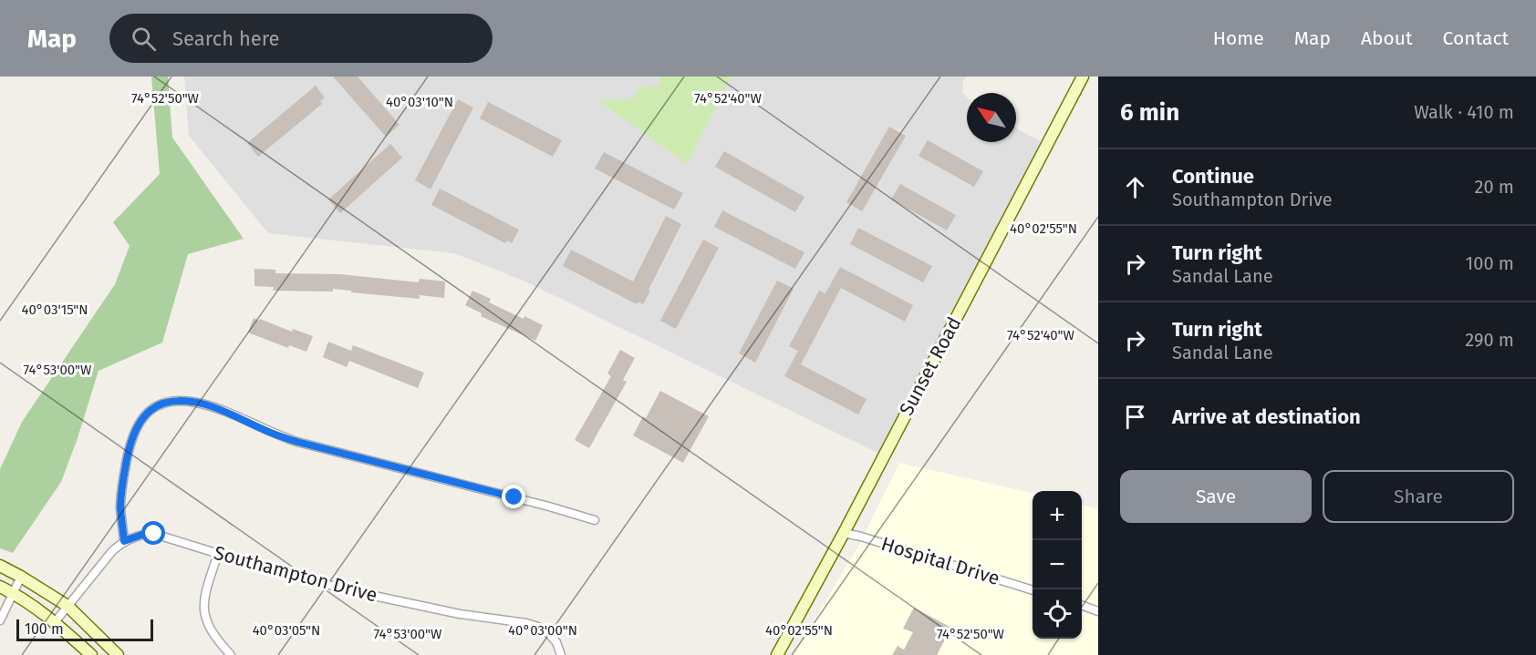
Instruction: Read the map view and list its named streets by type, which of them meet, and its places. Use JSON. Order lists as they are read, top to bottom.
{
  "streets": {
    "street": ["Sunset Road", "Hospital Drive", "Southampton Drive"]
  },
  "crossings": [
    ["Sunset Road", "Hospital Drive"]
  ],
  "scale_bar": "100 m",
  "north": "top left",
  "page": {
    "header": "Map",
    "search": "Search here",
    "nav": [
      "Home",
      "Map",
      "About",
      "Contact"
    ],
    "heading": ["6 min", "Walk · 410 m"],
    "list": [
      ["Continue", "Southampton Drive", "20 m"],
      ["Turn right", "Sandal Lane", "100 m"],
      ["Turn right", "Sandal Lane", "290 m"],
      "Arrive at destination"
    ],
    "buttons": ["Save", "Share"],
    "map_buttons": ["+", "−"],
    "scale": "100 m"
  },
  "coordinates": [
    "74°52'50\"W",
    "74°52'40\"W",
    "40°03'10\"N",
    "40°02'55\"N",
    "40°03'15\"N",
    "74°53'00\"W",
    "40°03'05\"N",
    "40°03'00\"N"
  ]
}
